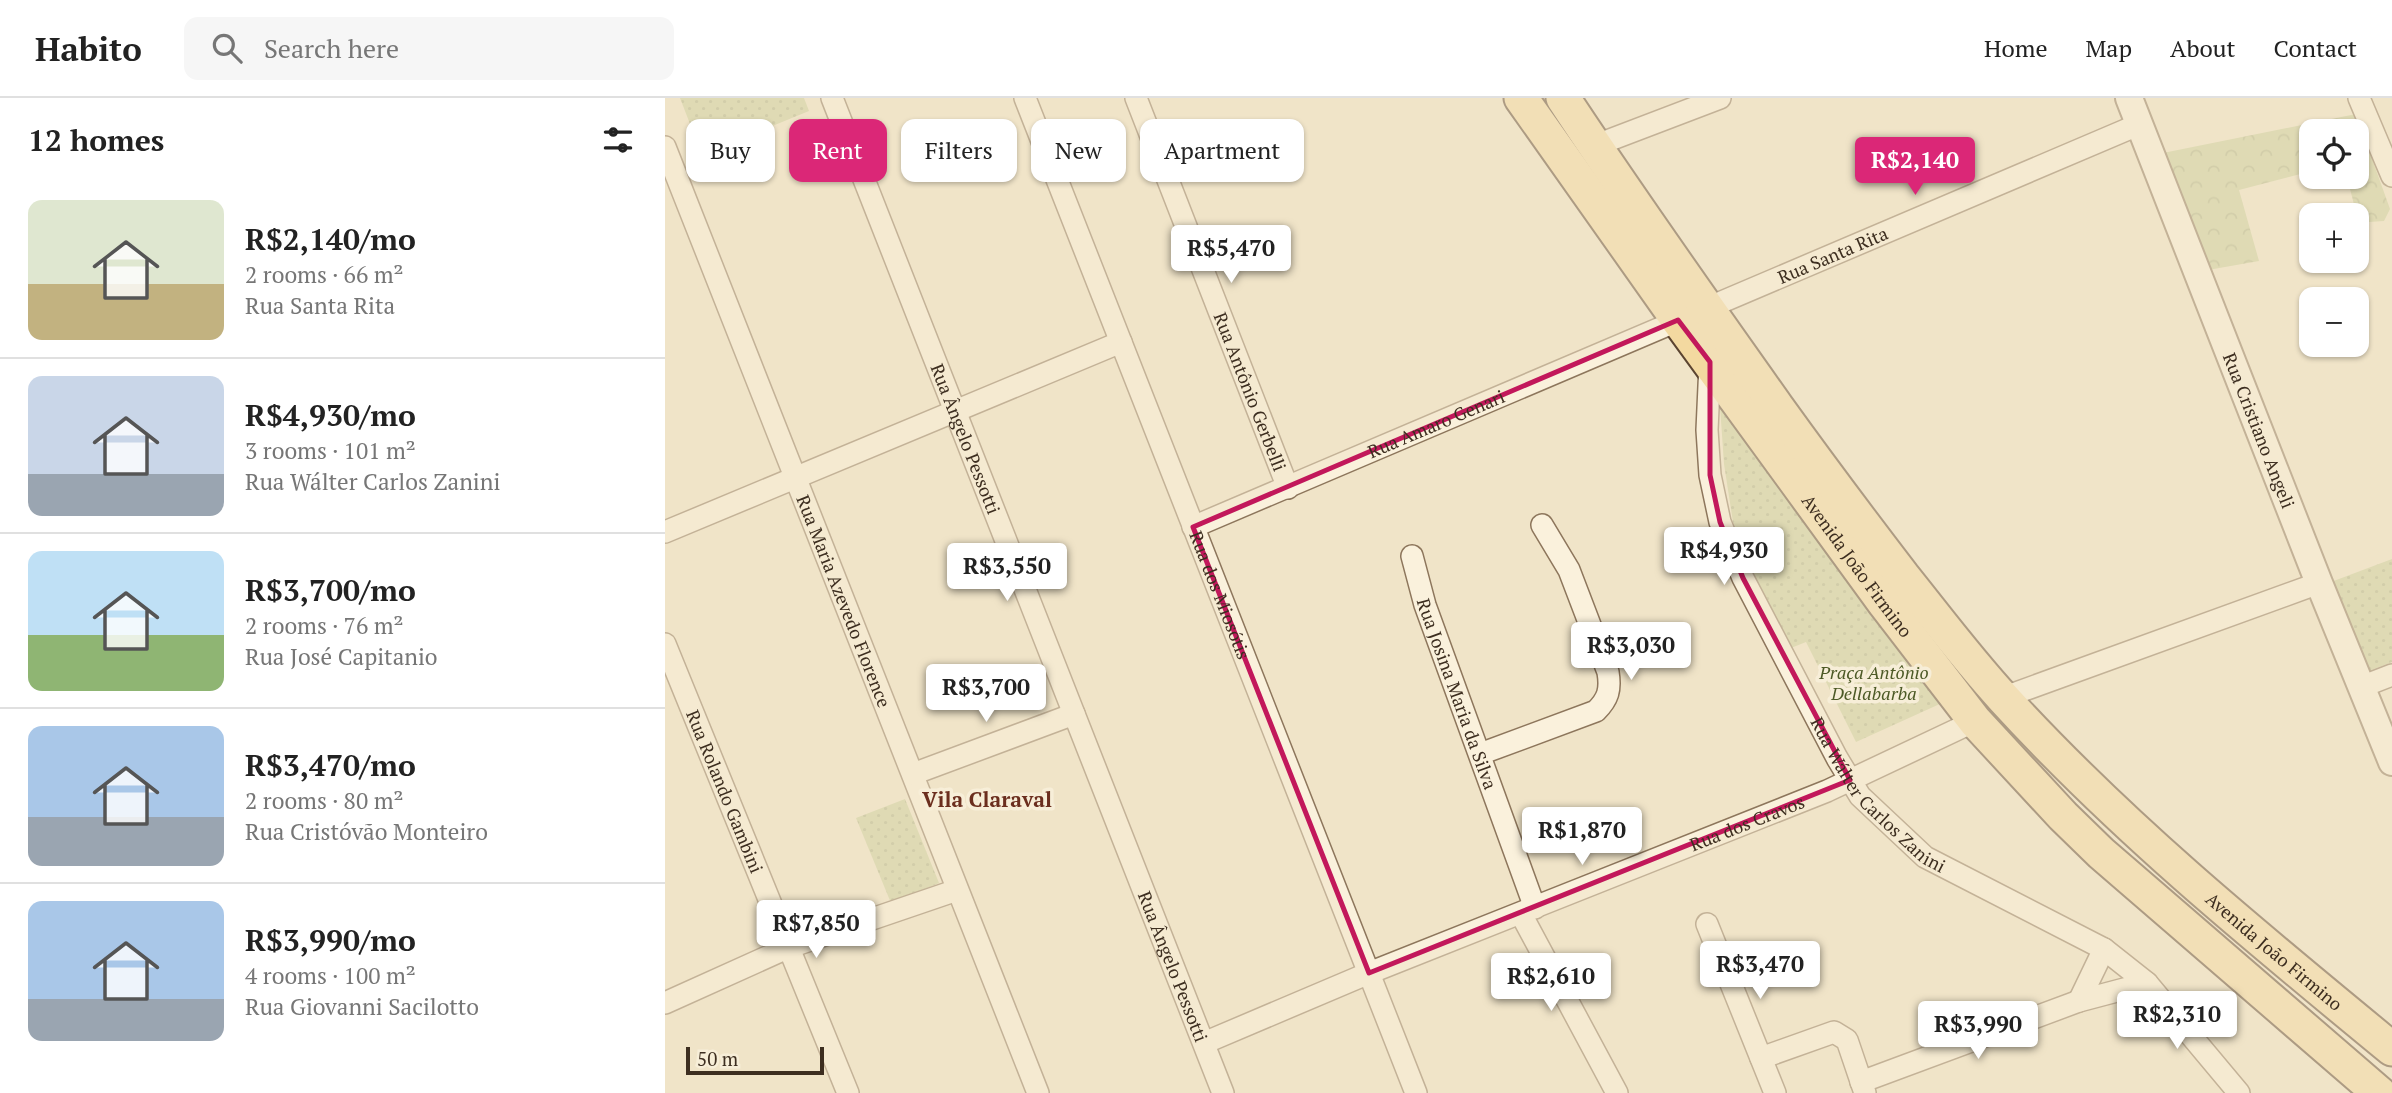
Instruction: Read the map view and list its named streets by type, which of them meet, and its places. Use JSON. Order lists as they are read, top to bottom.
{
  "streets": {
    "main road": ["Avenida João Firmino"],
    "street": [
      "Rua Santa Rita",
      "Rua Antônio Gerbelli",
      "Rua Amaro Genari",
      "Rua Cristiano Angeli",
      "Rua Ângelo Pessotti",
      "Rua dos Miosótis",
      "Rua Maria Azevedo Florence",
      "Rua Josina Maria da Silva",
      "Rua Wálter Carlos Zanini",
      "Rua Rolando Gambini",
      "Rua dos Cravos"
    ]
  },
  "crossings": [
    ["Rua Santa Rita", "Rua Amaro Genari"],
    ["Rua Santa Rita", "Rua Cristiano Angeli"],
    ["Rua Santa Rita", "Avenida João Firmino"],
    ["Rua Antônio Gerbelli", "Rua Amaro Genari"],
    ["Rua Amaro Genari", "Avenida João Firmino"],
    ["Rua Amaro Genari", "Rua dos Miosótis"],
    ["Rua Ângelo Pessotti", "Rua dos Cravos"],
    ["Avenida João Firmino", "Rua Wálter Carlos Zanini"],
    ["Avenida João Firmino", "Rua dos Cravos"],
    ["Rua dos Miosótis", "Rua dos Cravos"],
    ["Rua Josina Maria da Silva", "Rua dos Cravos"],
    ["Rua Wálter Carlos Zanini", "Rua dos Cravos"]
  ],
  "districts": ["Vila Claraval"],
  "parks": ["Praça Antônio Dellabarba"],
  "scale_bar": "50 m",
  "page": {
    "header": "Habito",
    "search": "Search here",
    "nav": [
      "Home",
      "Map",
      "About",
      "Contact"
    ],
    "heading": "12 homes",
    "map_buttons": ["+", "−"],
    "chip": [
      "Buy",
      "Rent",
      "Filters",
      "New",
      "Apartment"
    ],
    "price": [
      "R$2,140",
      "R$5,470",
      "R$4,930",
      "R$3,550",
      "R$3,030",
      "R$3,700",
      "R$1,870",
      "R$7,850",
      "R$3,470",
      "R$2,610",
      "R$2,310",
      "R$3,990"
    ],
    "list": [
      {
        "name": "R$2,140/mo",
        "note": "2 rooms · 66 m² · Rua Santa Rita"
      },
      {
        "name": "R$4,930/mo",
        "note": "3 rooms · 101 m² · Rua Wálter Carlos Zanini"
      },
      {
        "name": "R$3,700/mo",
        "note": "2 rooms · 76 m² · Rua José Capitanio"
      },
      {
        "name": "R$3,470/mo",
        "note": "2 rooms · 80 m² · Rua Cristóvão Monteiro"
      },
      {
        "name": "R$3,990/mo",
        "note": "4 rooms · 100 m² · Rua Giovanni Sacilotto"
      }
    ],
    "scale": "50 m"
  }
}
